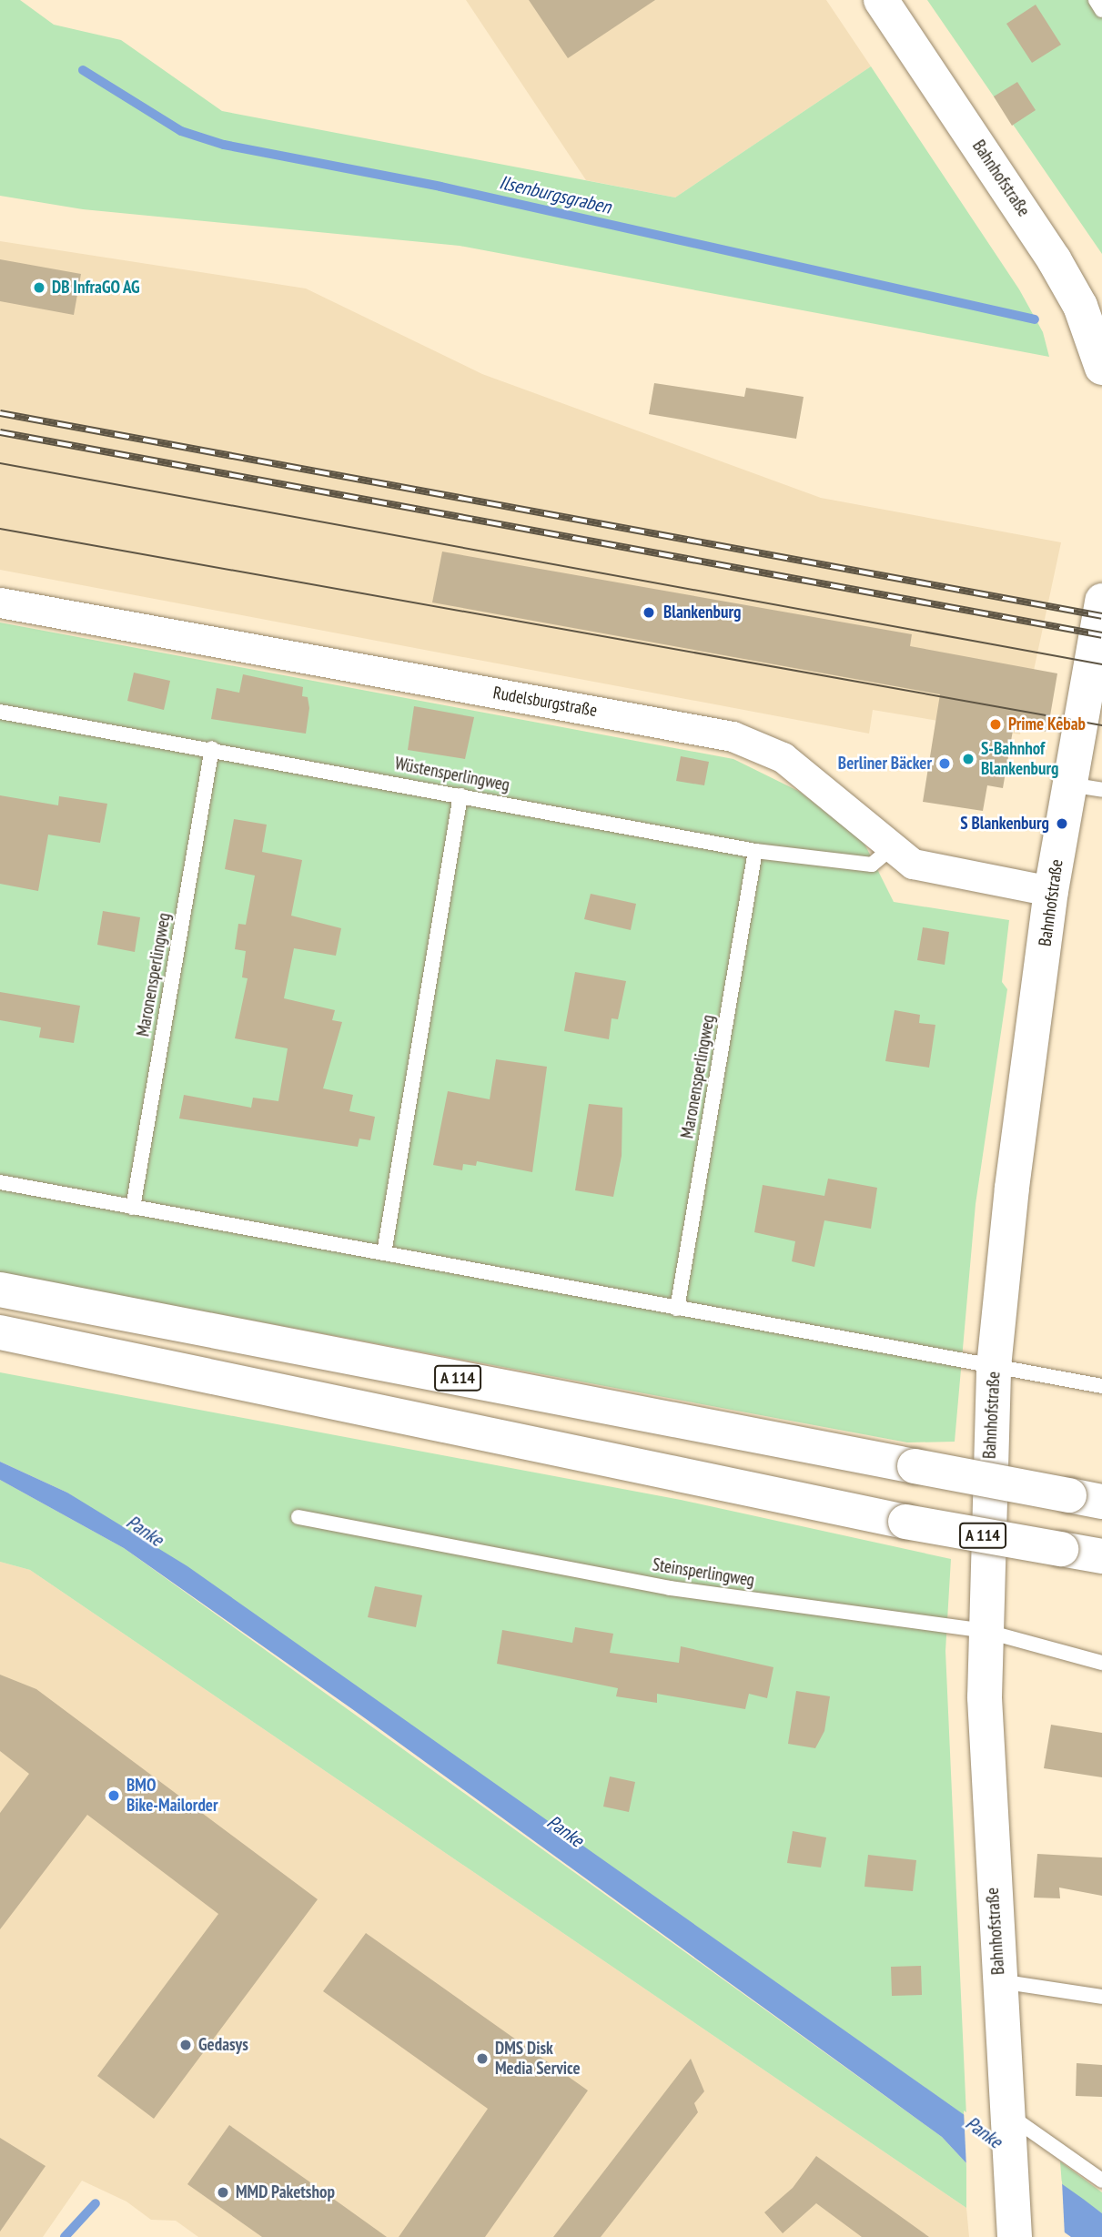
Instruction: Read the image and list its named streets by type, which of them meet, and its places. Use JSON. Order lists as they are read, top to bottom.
{
  "streets": {
    "main road": ["Bahnhofstraße", "A 114"],
    "street": ["Rudelsburgstraße"],
    "lane": ["Wüstensperlingweg", "Maronensperlingweg", "Steinsperlingweg"]
  },
  "crossings": [
    ["Bahnhofstraße", "Rudelsburgstraße"],
    ["Bahnhofstraße", "Steinsperlingweg"],
    ["Rudelsburgstraße", "Wüstensperlingweg"],
    ["Wüstensperlingweg", "Maronensperlingweg"]
  ],
  "water": ["Ilsenburgsgraben", "Panke"],
  "places": [
    "DB InfraGO AG",
    "Blankenburg",
    "Prime Kebab",
    "S-Bahnhof Blankenburg",
    "Berliner Bäcker",
    "S Blankenburg",
    "BMO Bike-Mailorder",
    "Gedasys",
    "DMS Disk Media Service",
    "MMD Paketshop"
  ]
}
